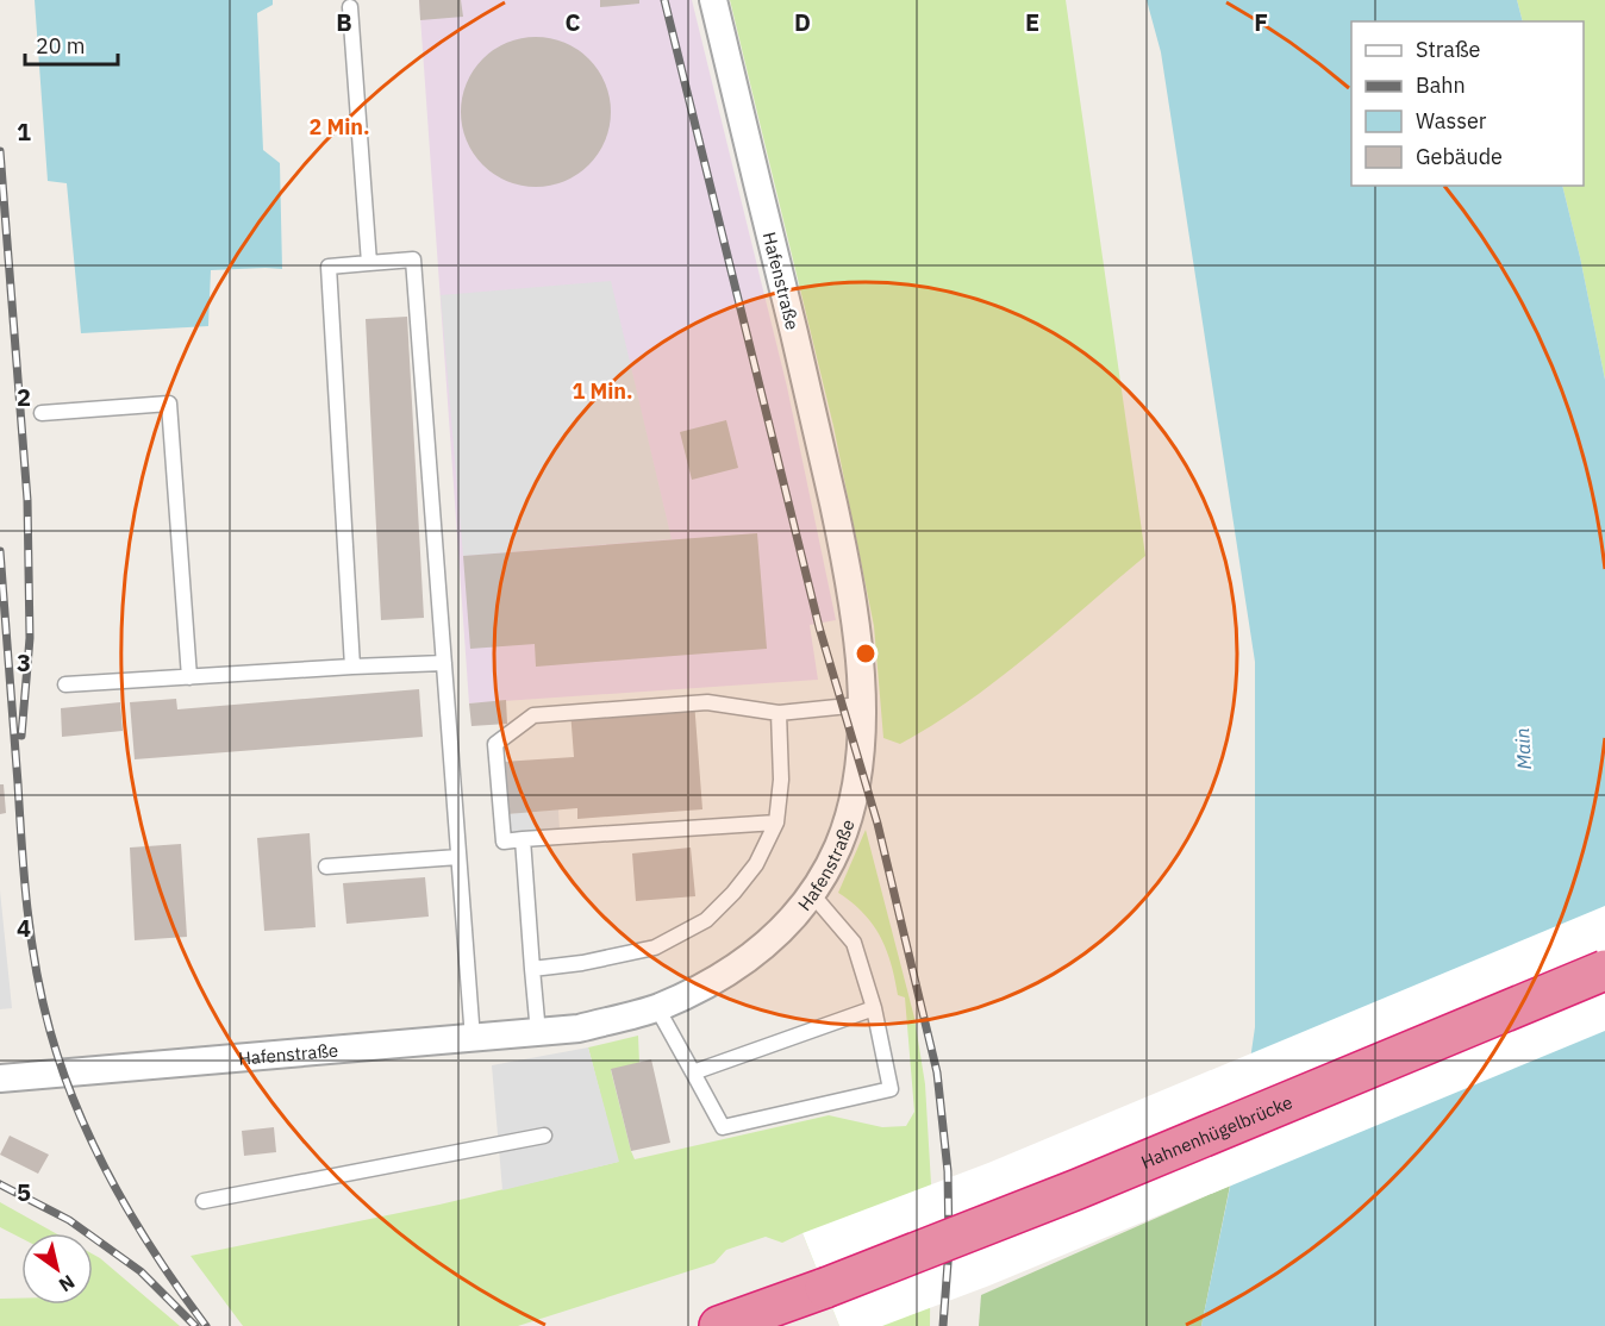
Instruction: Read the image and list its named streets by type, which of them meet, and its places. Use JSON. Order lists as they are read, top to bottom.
{
  "streets": {
    "highway": ["Hahnenhügelbrücke"],
    "street": ["Hafenstraße"]
  },
  "water": ["Main"],
  "legend": [
    "Straße",
    "Bahn",
    "Wasser",
    "Gebäude"
  ],
  "scale_bar": "20 m",
  "north": "bottom right",
  "grid": {
    "columns": [
      "B",
      "C",
      "D",
      "E",
      "F"
    ],
    "rows": [
      "1",
      "2",
      "3",
      "4",
      "5"
    ]
  },
  "rings": ["2 Min.", "1 Min."]
}
